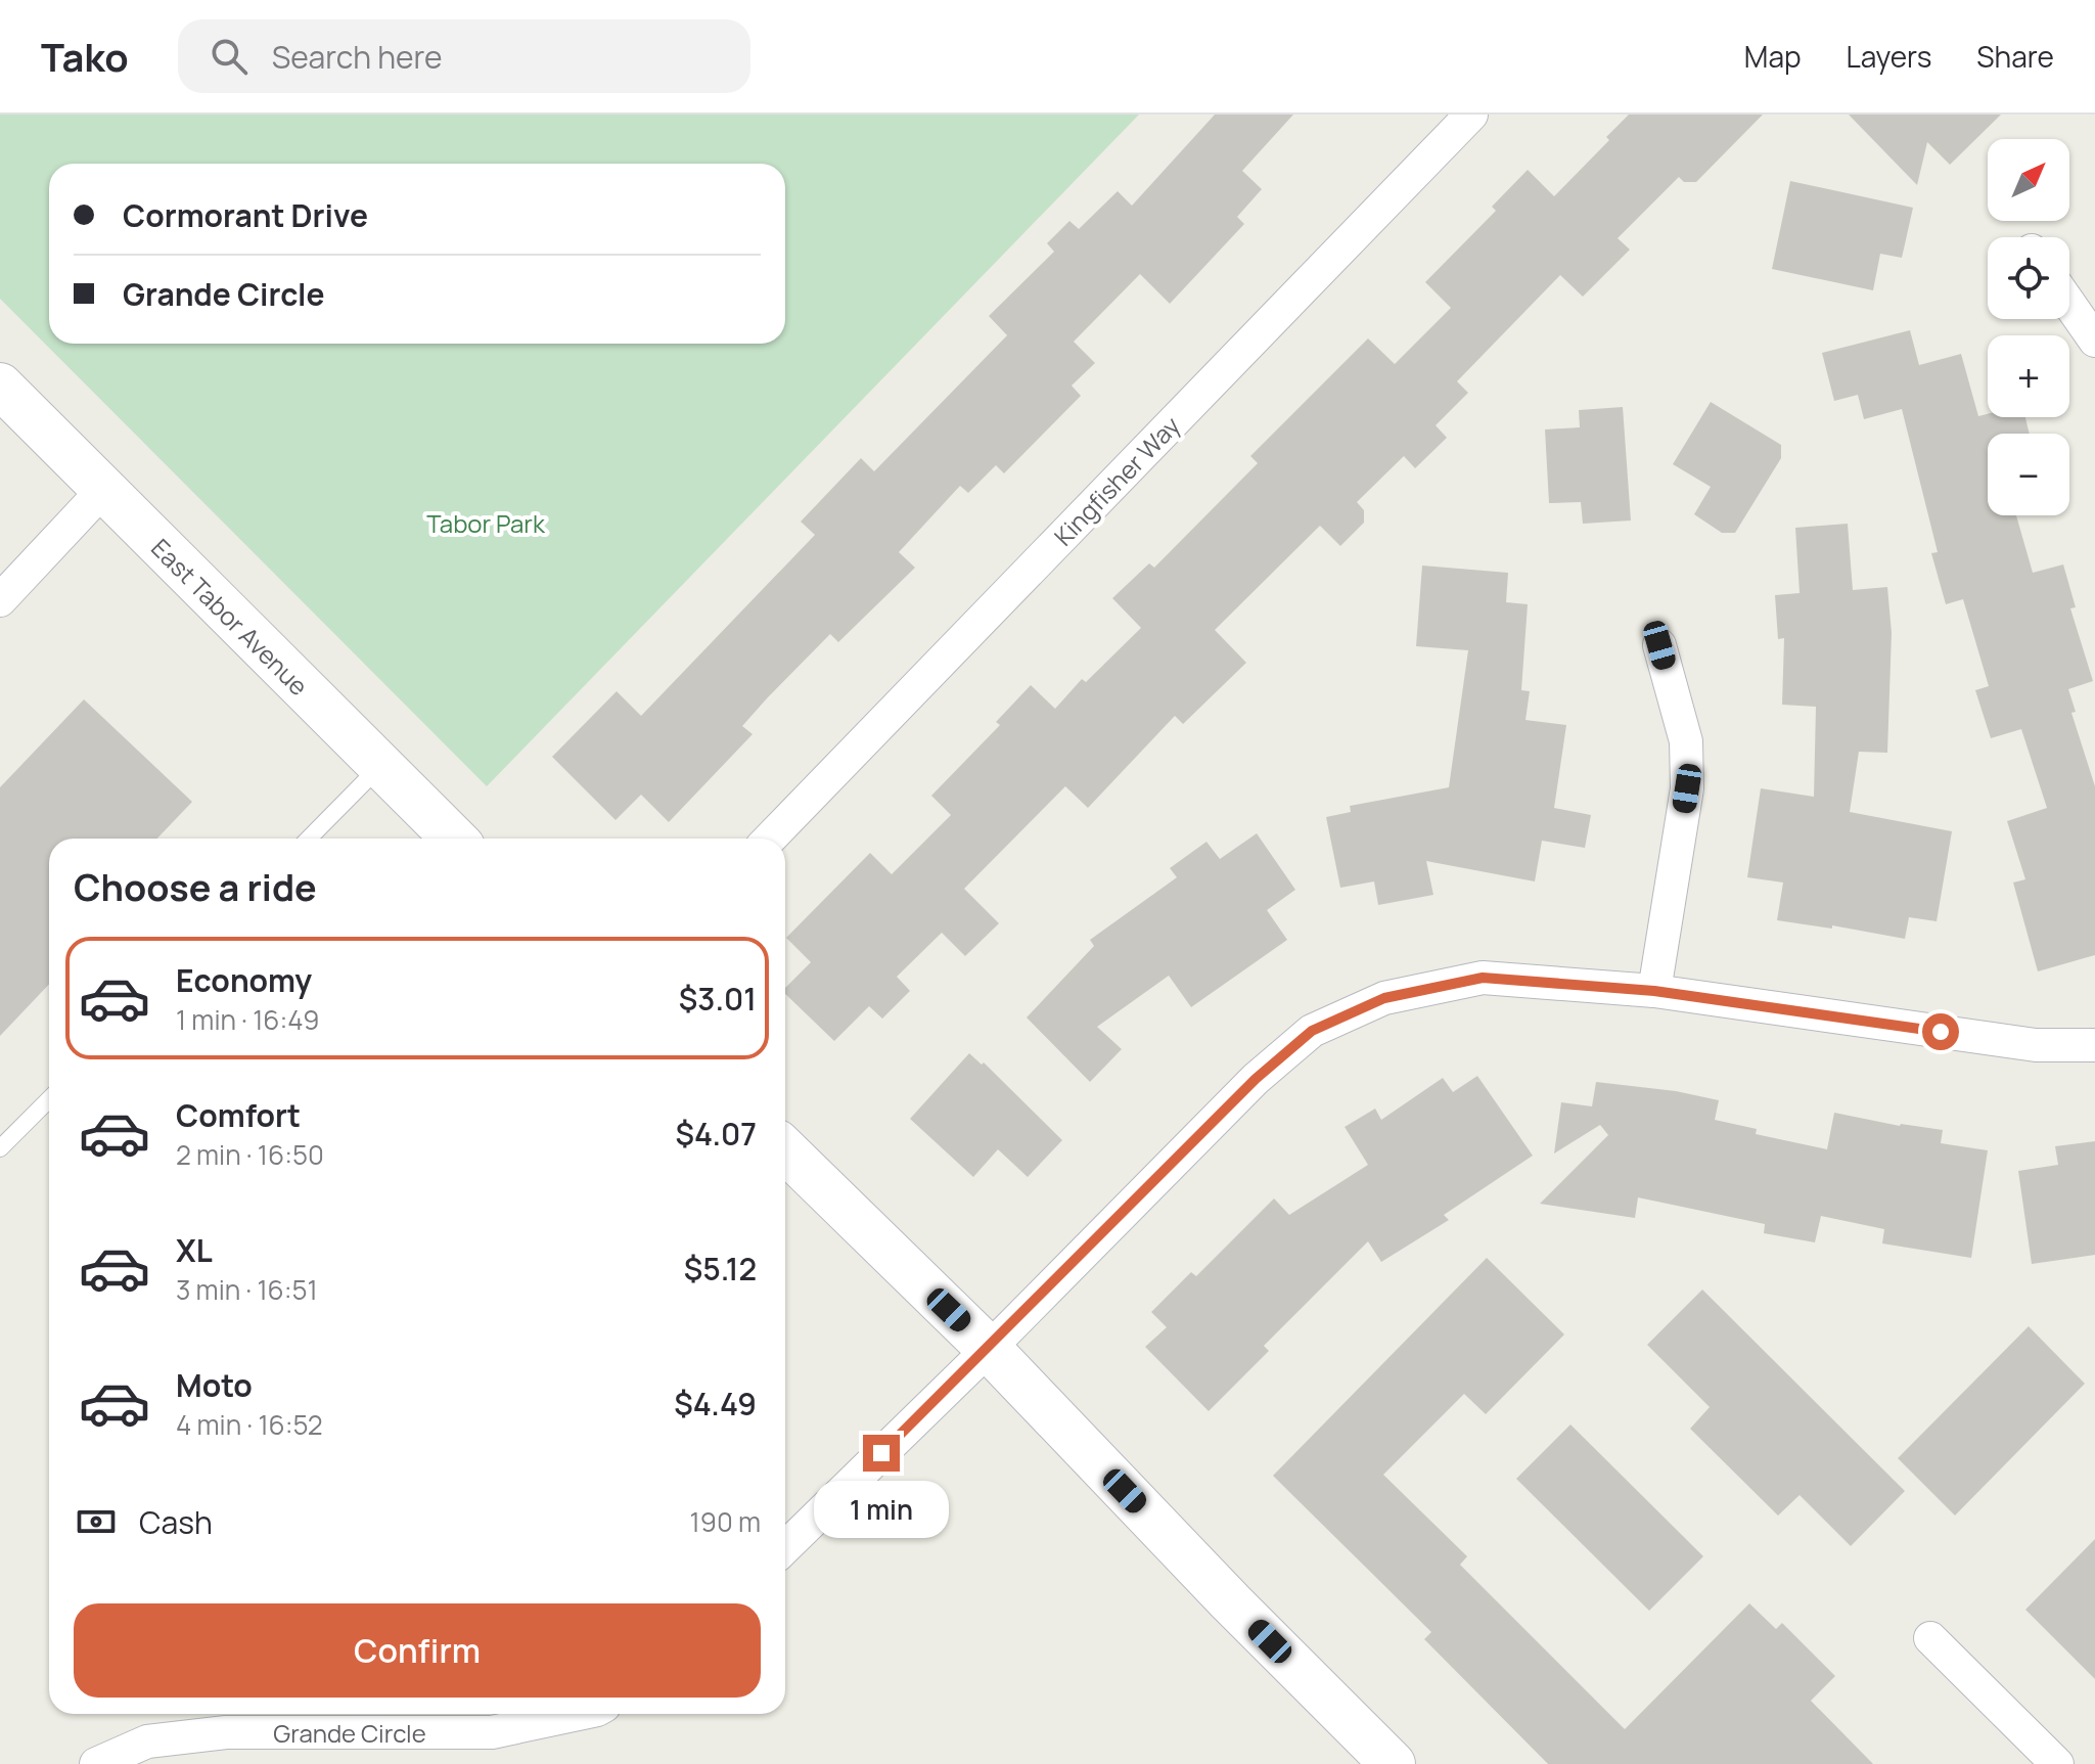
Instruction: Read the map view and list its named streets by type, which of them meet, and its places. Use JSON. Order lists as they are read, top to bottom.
{
  "streets": {
    "main road": ["East Tabor Avenue"],
    "street": ["Kingfisher Way", "Grande Circle"]
  },
  "parks": ["Tabor Park"],
  "north": "top right",
  "page": {
    "header": "Tako",
    "search": "Search here",
    "nav": ["Map", "Layers", "Share"],
    "map_buttons": ["+", "−"],
    "banner": ["Cormorant Drive", "Grande Circle"],
    "heading": "Choose a ride",
    "list": [
      {
        "name": "Economy",
        "note": "1 min · 16:49",
        "value": "$3.01"
      },
      {
        "name": "Comfort",
        "note": "2 min · 16:50",
        "value": "$4.07"
      },
      {
        "name": "XL",
        "note": "3 min · 16:51",
        "value": "$5.12"
      },
      {
        "name": "Moto",
        "note": "4 min · 16:52",
        "value": "$4.49"
      }
    ],
    "pay": ["Cash", "190 m"],
    "bubble": "1 min",
    "buttons": "Confirm"
  }
}
